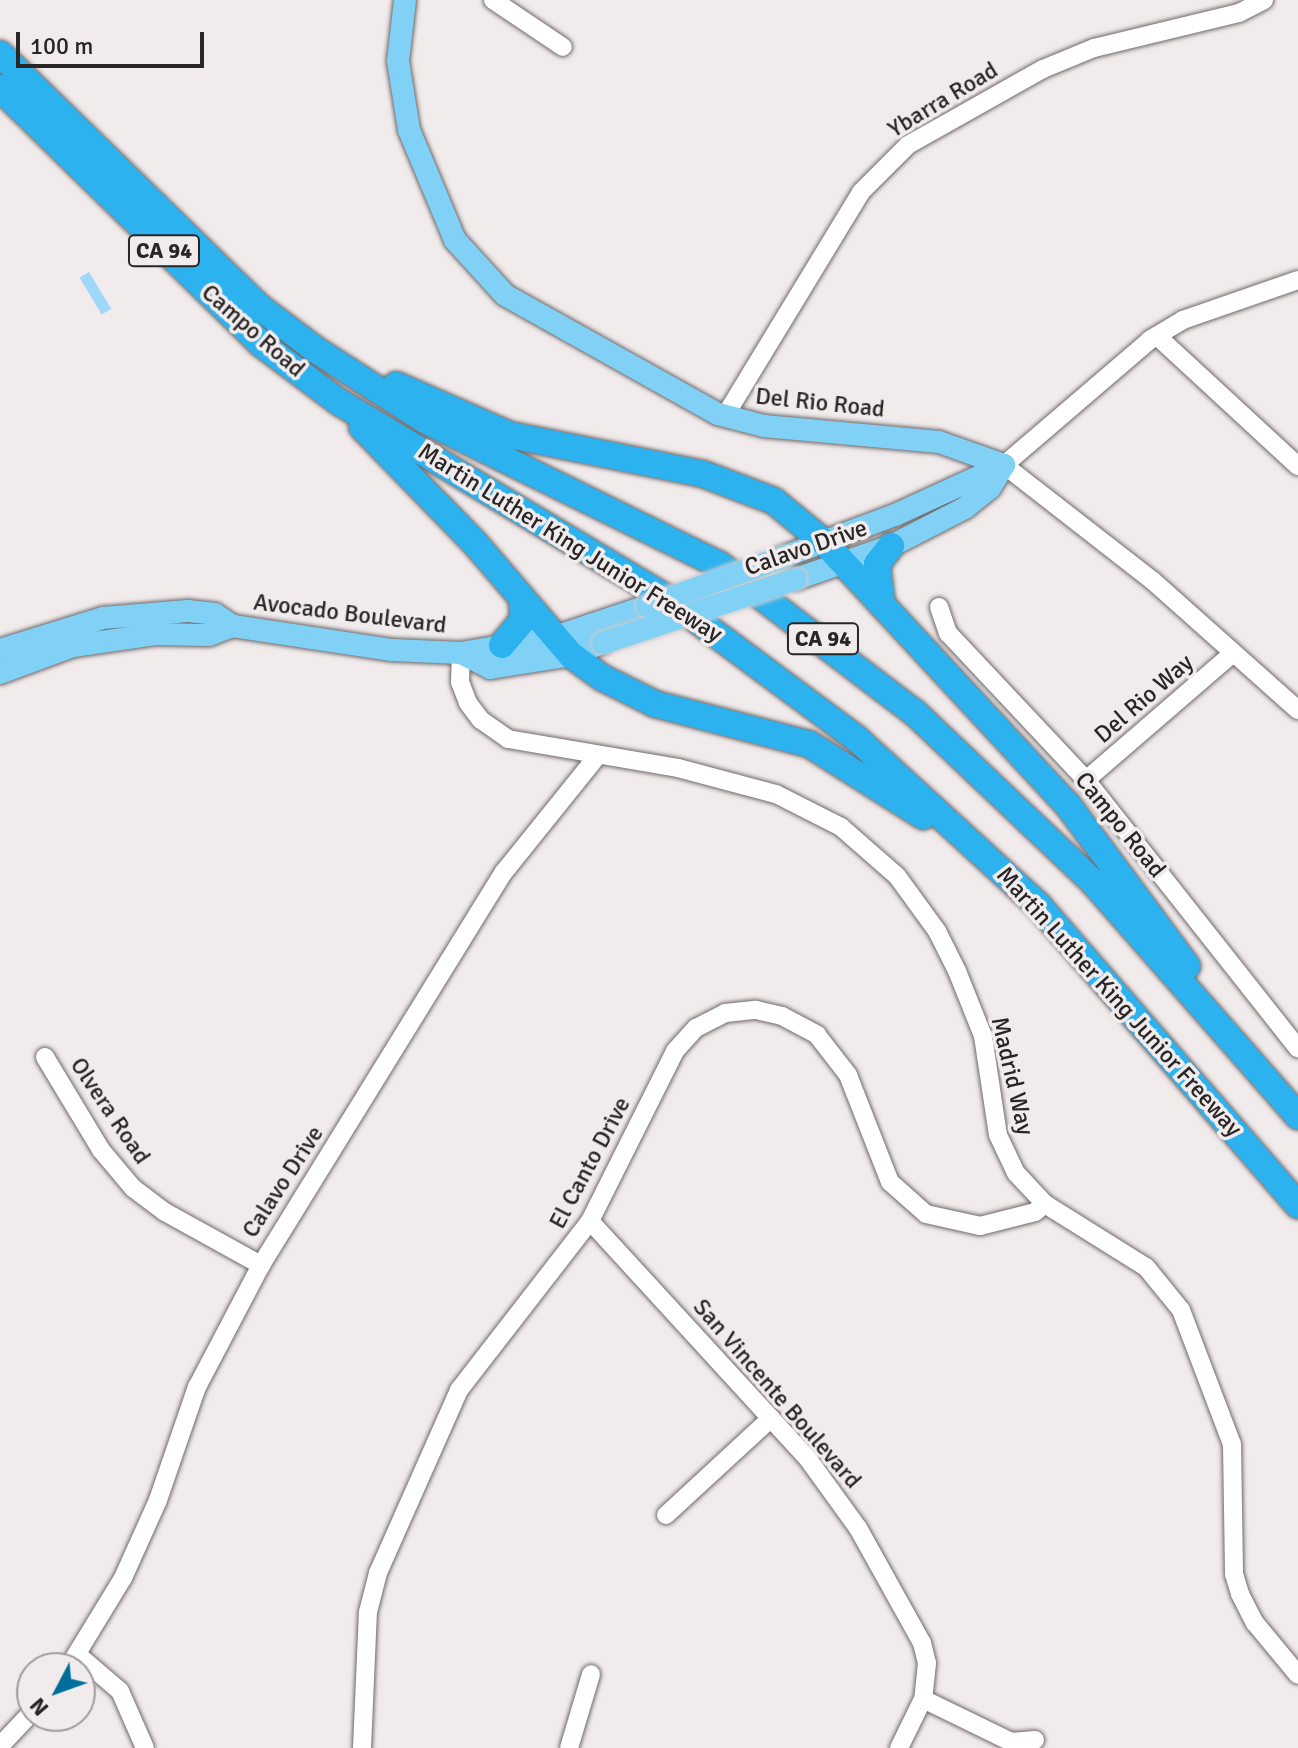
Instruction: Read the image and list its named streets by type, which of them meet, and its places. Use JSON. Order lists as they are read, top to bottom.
{
  "streets": {
    "highway": ["CA 94", "Campo Road", "Martin Luther King Junior Freeway"],
    "main road": ["Del Rio Road", "Calavo Drive", "Avocado Boulevard"],
    "street": [
      "Ybarra Road",
      "Del Rio Way",
      "Madrid Way",
      "Olvera Road",
      "El Canto Drive",
      "San Vincente Boulevard"
    ]
  },
  "crossings": [
    ["Ybarra Road", "Del Rio Road"],
    ["Campo Road", "Martin Luther King Junior Freeway"],
    ["Campo Road", "Del Rio Way"],
    ["Del Rio Road", "Calavo Drive"],
    ["Del Rio Road", "Del Rio Way"],
    ["Calavo Drive", "Avocado Boulevard"],
    ["Calavo Drive", "Madrid Way"],
    ["Calavo Drive", "Olvera Road"],
    ["Avocado Boulevard", "Madrid Way"],
    ["Madrid Way", "El Canto Drive"],
    ["El Canto Drive", "San Vincente Boulevard"]
  ],
  "scale_bar": "100 m",
  "north": "bottom left"
}
